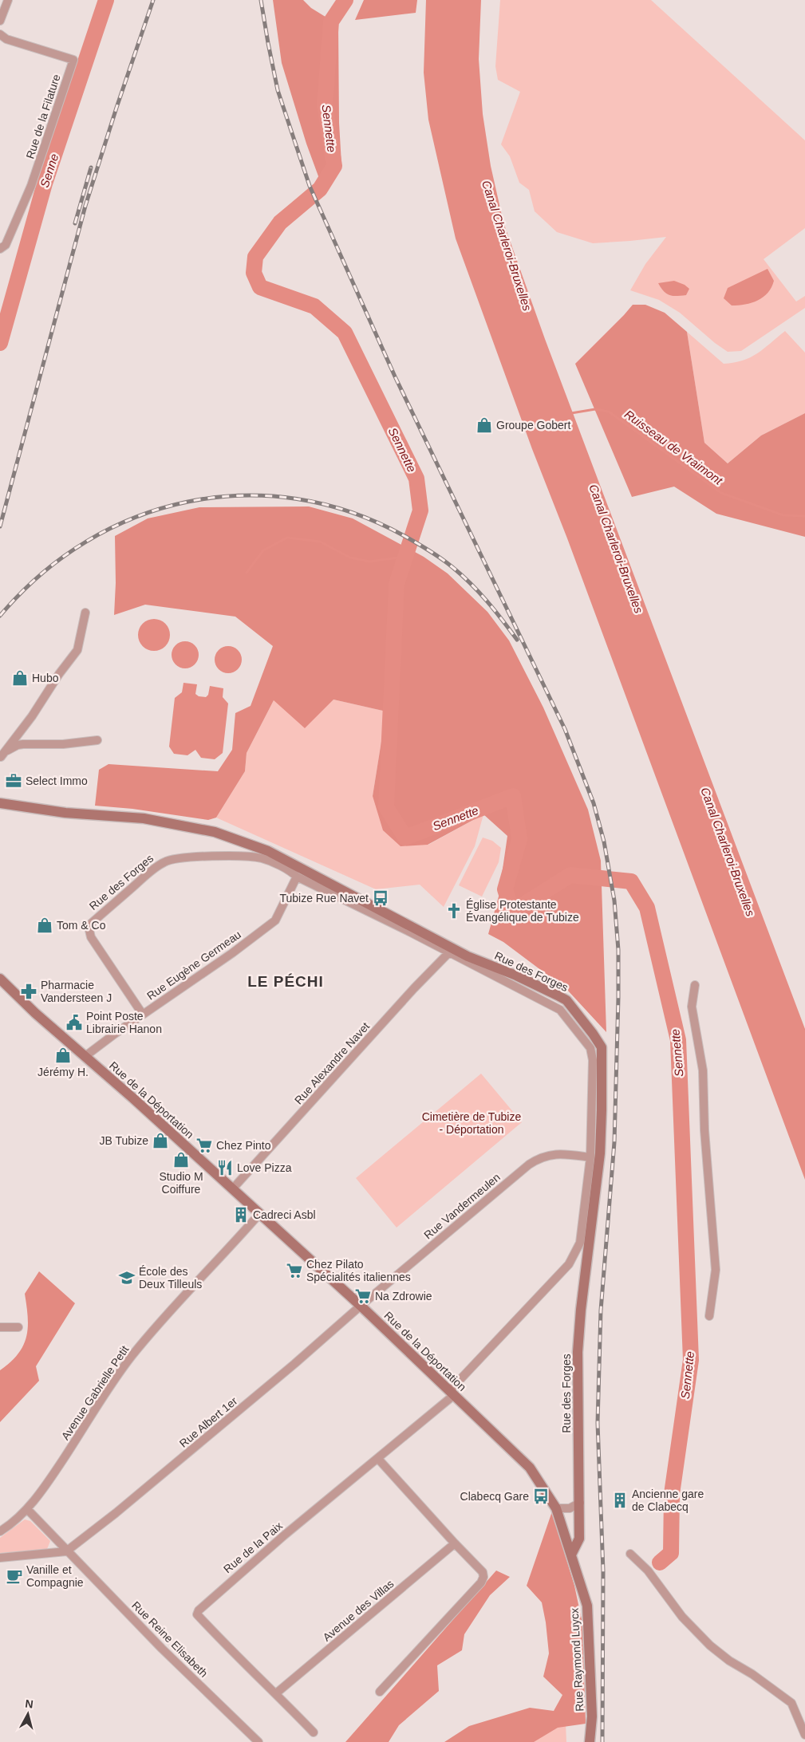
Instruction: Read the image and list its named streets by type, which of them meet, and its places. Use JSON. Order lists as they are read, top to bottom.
{
  "streets": {
    "main road": ["Rue des Forges", "Rue de la Déportation", "Rue Raymond Luycx"],
    "street": [
      "Rue de la Filature",
      "Rue Eugène Germeau",
      "Rue Alexandre Navet",
      "Rue Vandermeulen",
      "Avenue Gabrielle Petit",
      "Rue Albert 1er",
      "Rue de la Paix",
      "Avenue des Villas",
      "Rue Reine Elisabeth"
    ]
  },
  "crossings": [
    ["Rue des Forges", "Rue Eugène Germeau"],
    ["Rue des Forges", "Rue Alexandre Navet"],
    ["Rue des Forges", "Rue de la Déportation"],
    ["Rue des Forges", "Rue Vandermeulen"],
    ["Rue des Forges", "Rue de la Paix"],
    ["Rue des Forges", "Rue Raymond Luycx"],
    ["Rue Eugène Germeau", "Rue de la Déportation"],
    ["Rue Alexandre Navet", "Rue de la Déportation"],
    ["Rue de la Déportation", "Rue Vandermeulen"],
    ["Rue de la Déportation", "Avenue Gabrielle Petit"],
    ["Rue de la Déportation", "Rue Albert 1er"],
    ["Rue de la Déportation", "Rue de la Paix"],
    ["Rue de la Déportation", "Rue Raymond Luycx"],
    ["Rue Vandermeulen", "Rue Albert 1er"],
    ["Avenue Gabrielle Petit", "Rue Reine Elisabeth"],
    ["Rue Albert 1er", "Rue Reine Elisabeth"],
    ["Rue de la Paix", "Avenue des Villas"]
  ],
  "districts": ["LE PÉCHI"],
  "water": [
    "Sennette",
    "Senne",
    "Canal Charleroi-Bruxelles",
    "Ruisseau de Vraimont"
  ],
  "parks": ["Cimetière de Tubize - Déportation"],
  "places": {
    "shop": [
      "Groupe Gobert",
      "Hubo",
      "Tom & Co",
      "Jérémy H.",
      "JB Tubize",
      "Studio M Coiffure"
    ],
    "office": ["Select Immo"],
    "bus stop": ["Tubize Rue Navet", "Clabecq Gare"],
    "church": ["Église Protestante Évangélique de Tubize"],
    "pharmacy": ["Pharmacie Vandersteen J"],
    "public building": ["Point Poste Librairie Hanon"],
    "supermarket": ["Chez Pinto", "Chez Pilato Spécialités italiennes", "Na Zdrowie"],
    "restaurant": ["Love Pizza"],
    "building": ["Cadreci Asbl", "Ancienne gare de Clabecq"],
    "school or university": ["École des Deux Tilleuls"],
    "cafe": ["Vanille et Compagnie"]
  },
  "north": "top"
}
